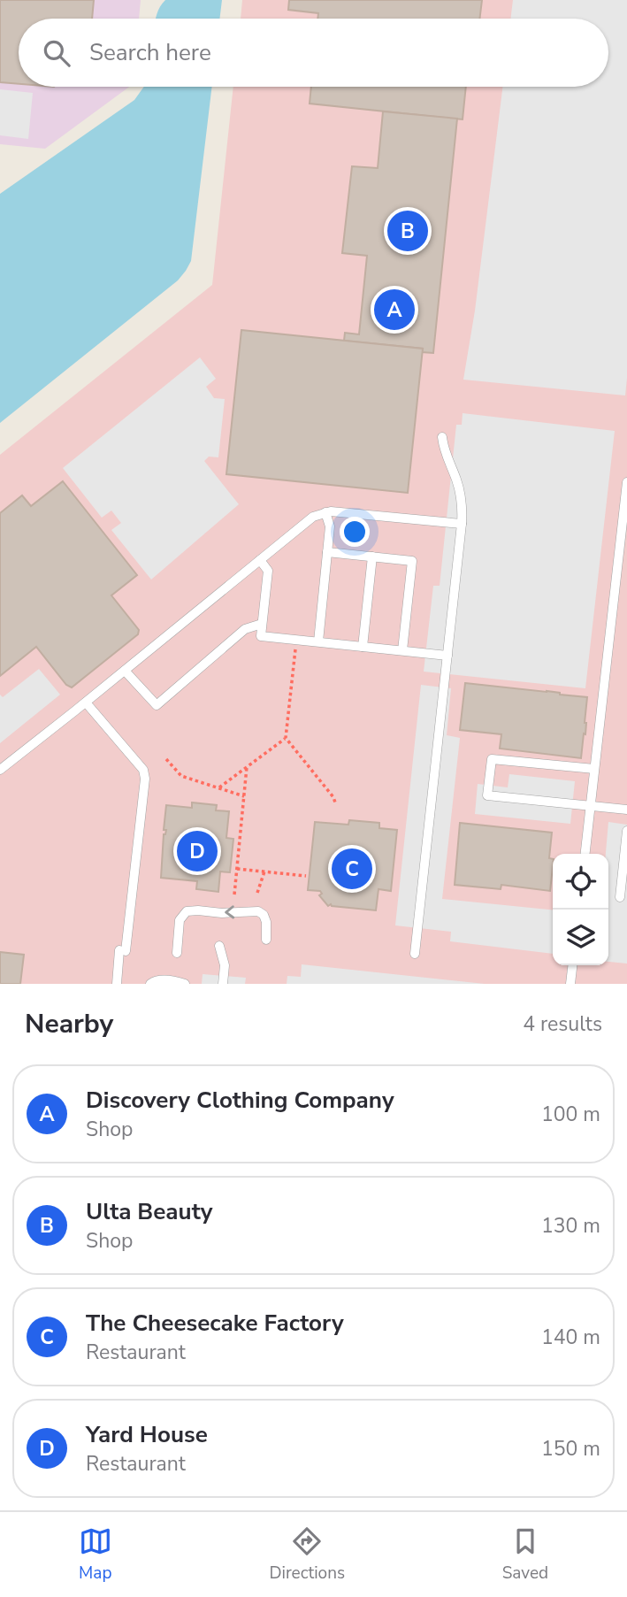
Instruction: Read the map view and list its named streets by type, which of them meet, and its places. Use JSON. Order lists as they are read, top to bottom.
{
  "page": {
    "search": "Search here",
    "pins": [
      "B",
      "A",
      "D",
      "C"
    ],
    "heading": ["Nearby", "4 results"],
    "list": [
      {
        "mark": "A",
        "name": "Discovery Clothing Company",
        "note": "Shop",
        "value": "100 m"
      },
      {
        "mark": "B",
        "name": "Ulta Beauty",
        "note": "Shop",
        "value": "130 m"
      },
      {
        "mark": "C",
        "name": "The Cheesecake Factory",
        "note": "Restaurant",
        "value": "140 m"
      },
      {
        "mark": "D",
        "name": "Yard House",
        "note": "Restaurant",
        "value": "150 m"
      }
    ],
    "nav": ["Map", "Directions", "Saved"]
  }
}
